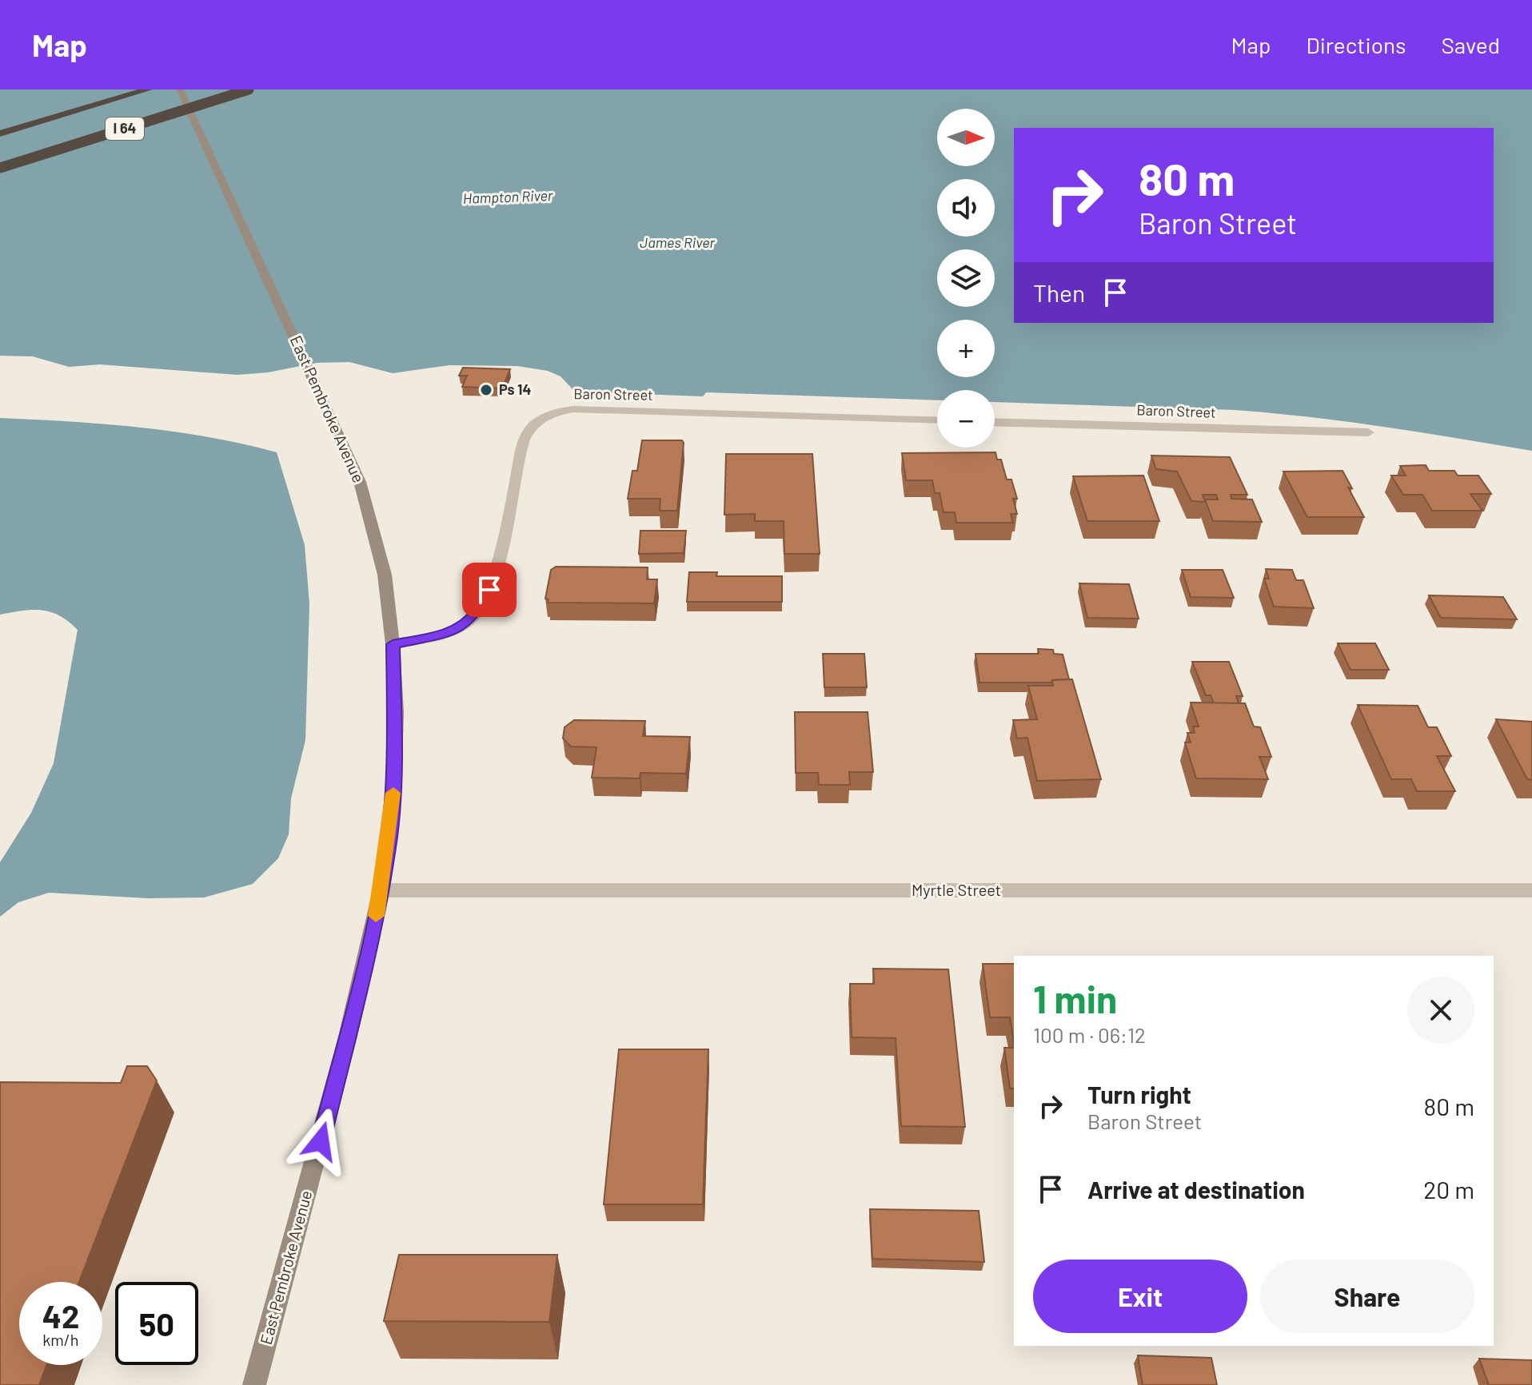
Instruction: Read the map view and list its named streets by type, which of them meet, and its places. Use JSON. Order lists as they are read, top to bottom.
{
  "streets": {
    "highway": ["I 64"],
    "main road": ["East Pembroke Avenue"],
    "street": ["Baron Street", "Myrtle Street"]
  },
  "crossings": [
    ["Baron Street", "East Pembroke Avenue"],
    ["East Pembroke Avenue", "Myrtle Street"]
  ],
  "water": ["Hampton River", "James River"],
  "places": ["Ps 14"],
  "north": "right",
  "page": {
    "header": "Map",
    "nav": ["Map", "Directions", "Saved"],
    "map_buttons": ["+", "−"],
    "turn": ["80 m", "Baron Street"],
    "then": "Then",
    "heading": ["1 min", "100 m · 06:12"],
    "list": [
      {
        "name": "Turn right",
        "note": "Baron Street",
        "value": "80 m"
      },
      {
        "name": "Arrive at destination",
        "value": "20 m"
      }
    ],
    "buttons": ["Exit", "Share"],
    "speed": "42 km/h",
    "limit": "50"
  }
}
